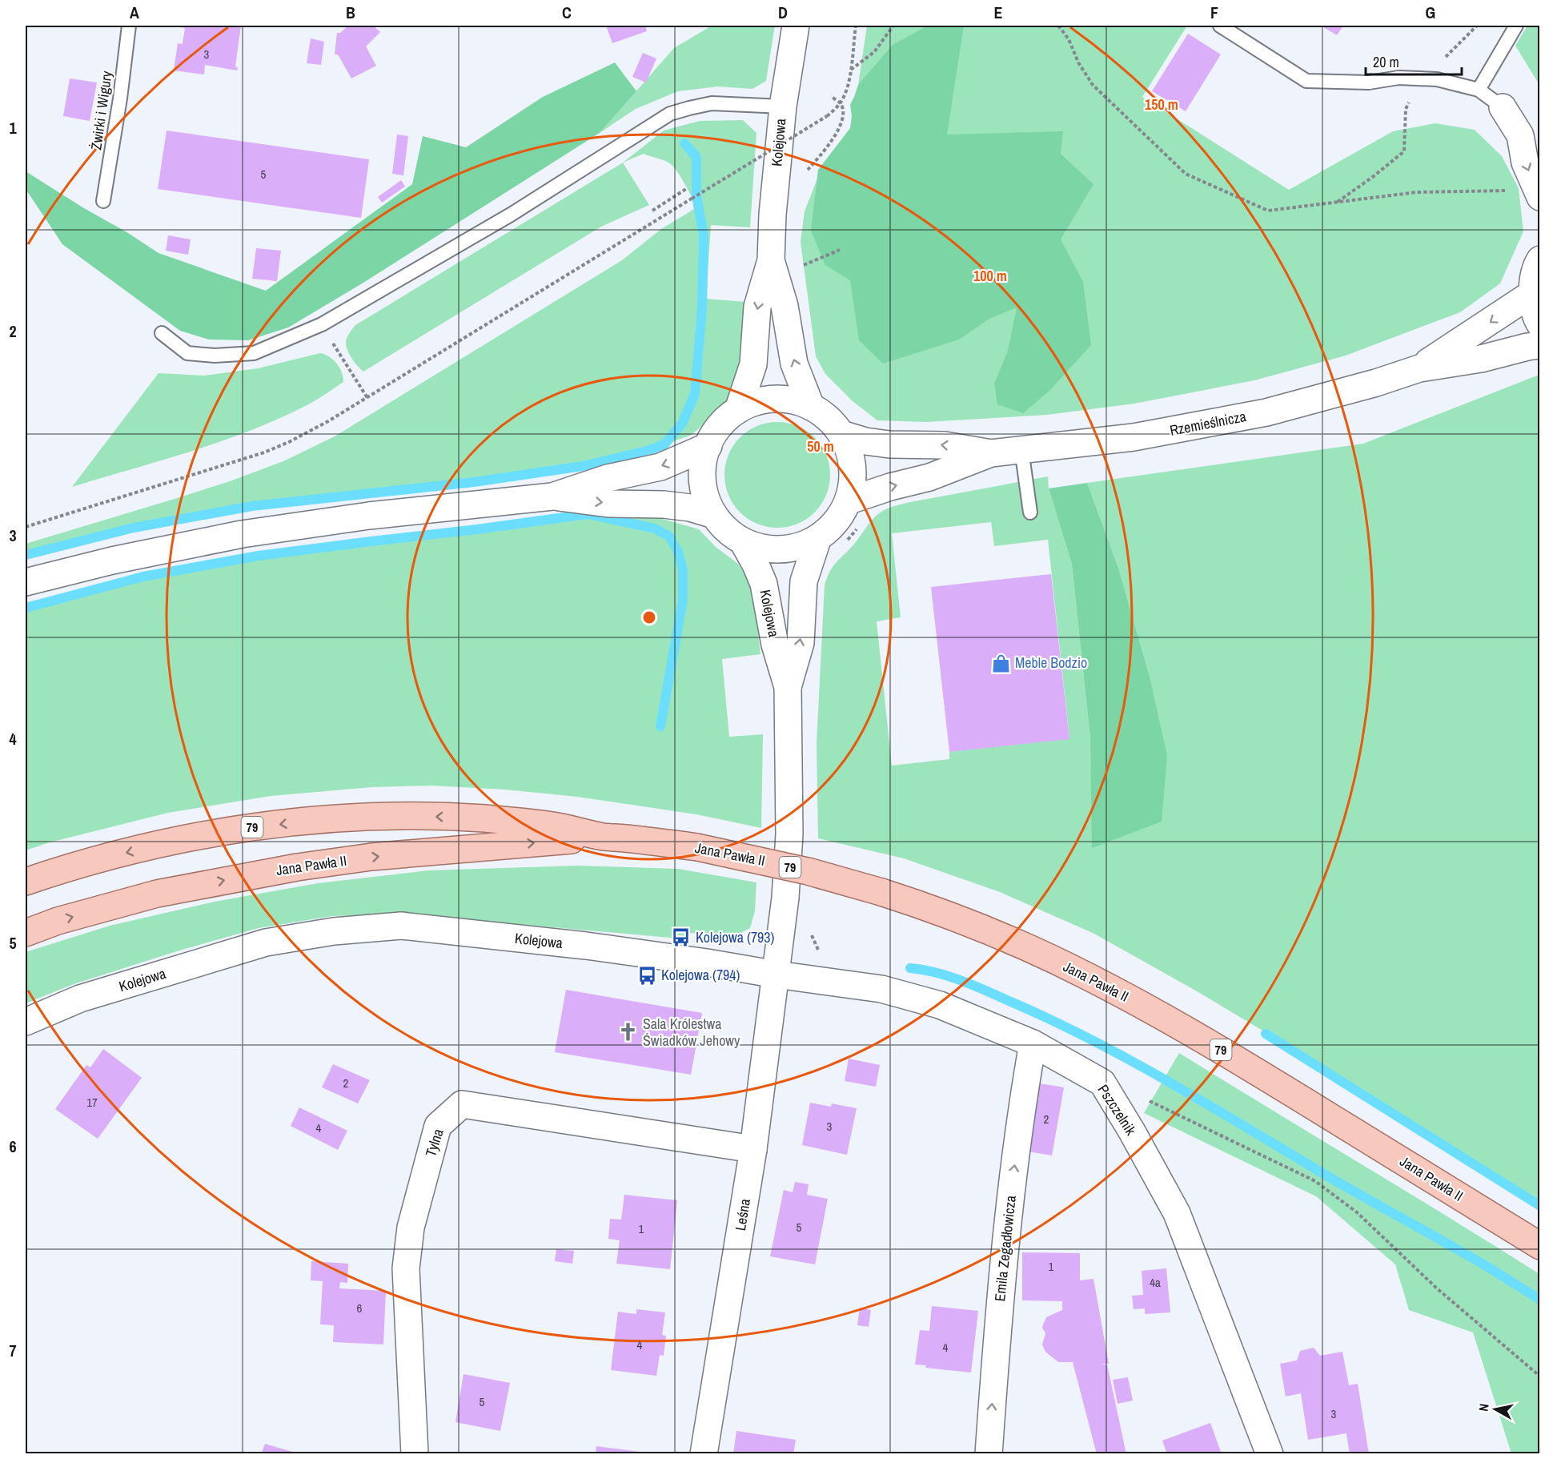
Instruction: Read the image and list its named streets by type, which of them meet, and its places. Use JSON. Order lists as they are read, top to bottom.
{
  "streets": {
    "main road": ["79", "Jana Pawła II"],
    "street": [
      "Kolejowa",
      "Rzemieślnicza",
      "Pszczelnik",
      "Tylna",
      "Leśna",
      "Emila Zegadłowicza"
    ],
    "lane": ["Żwirki i Wigury"]
  },
  "crossings": [
    ["Kolejowa", "Rzemieślnicza"],
    ["Kolejowa", "Pszczelnik"],
    ["Kolejowa", "Leśna"],
    ["Pszczelnik", "Leśna"],
    ["Pszczelnik", "Emila Zegadłowicza"],
    ["Tylna", "Leśna"]
  ],
  "one_way": ["Emila Zegadłowicza"],
  "places": {
    "shop": ["Meble Bodzio"],
    "bus stop": ["Kolejowa (793)", "Kolejowa (794)"],
    "church": ["Sala Królestwa Świadków Jehowy"]
  },
  "house_numbers": [
    "3",
    "5",
    "2",
    "17",
    "2",
    "3",
    "4",
    "5",
    "1",
    "1",
    "4a",
    "6",
    "4",
    "4",
    "5",
    "3"
  ],
  "scale_bar": "20 m",
  "north": "left",
  "grid": {
    "columns": [
      "A",
      "B",
      "C",
      "D",
      "E",
      "F",
      "G"
    ],
    "rows": [
      "1",
      "2",
      "3",
      "4",
      "5",
      "6",
      "7"
    ]
  },
  "rings": ["150 m", "100 m", "50 m"]
}
